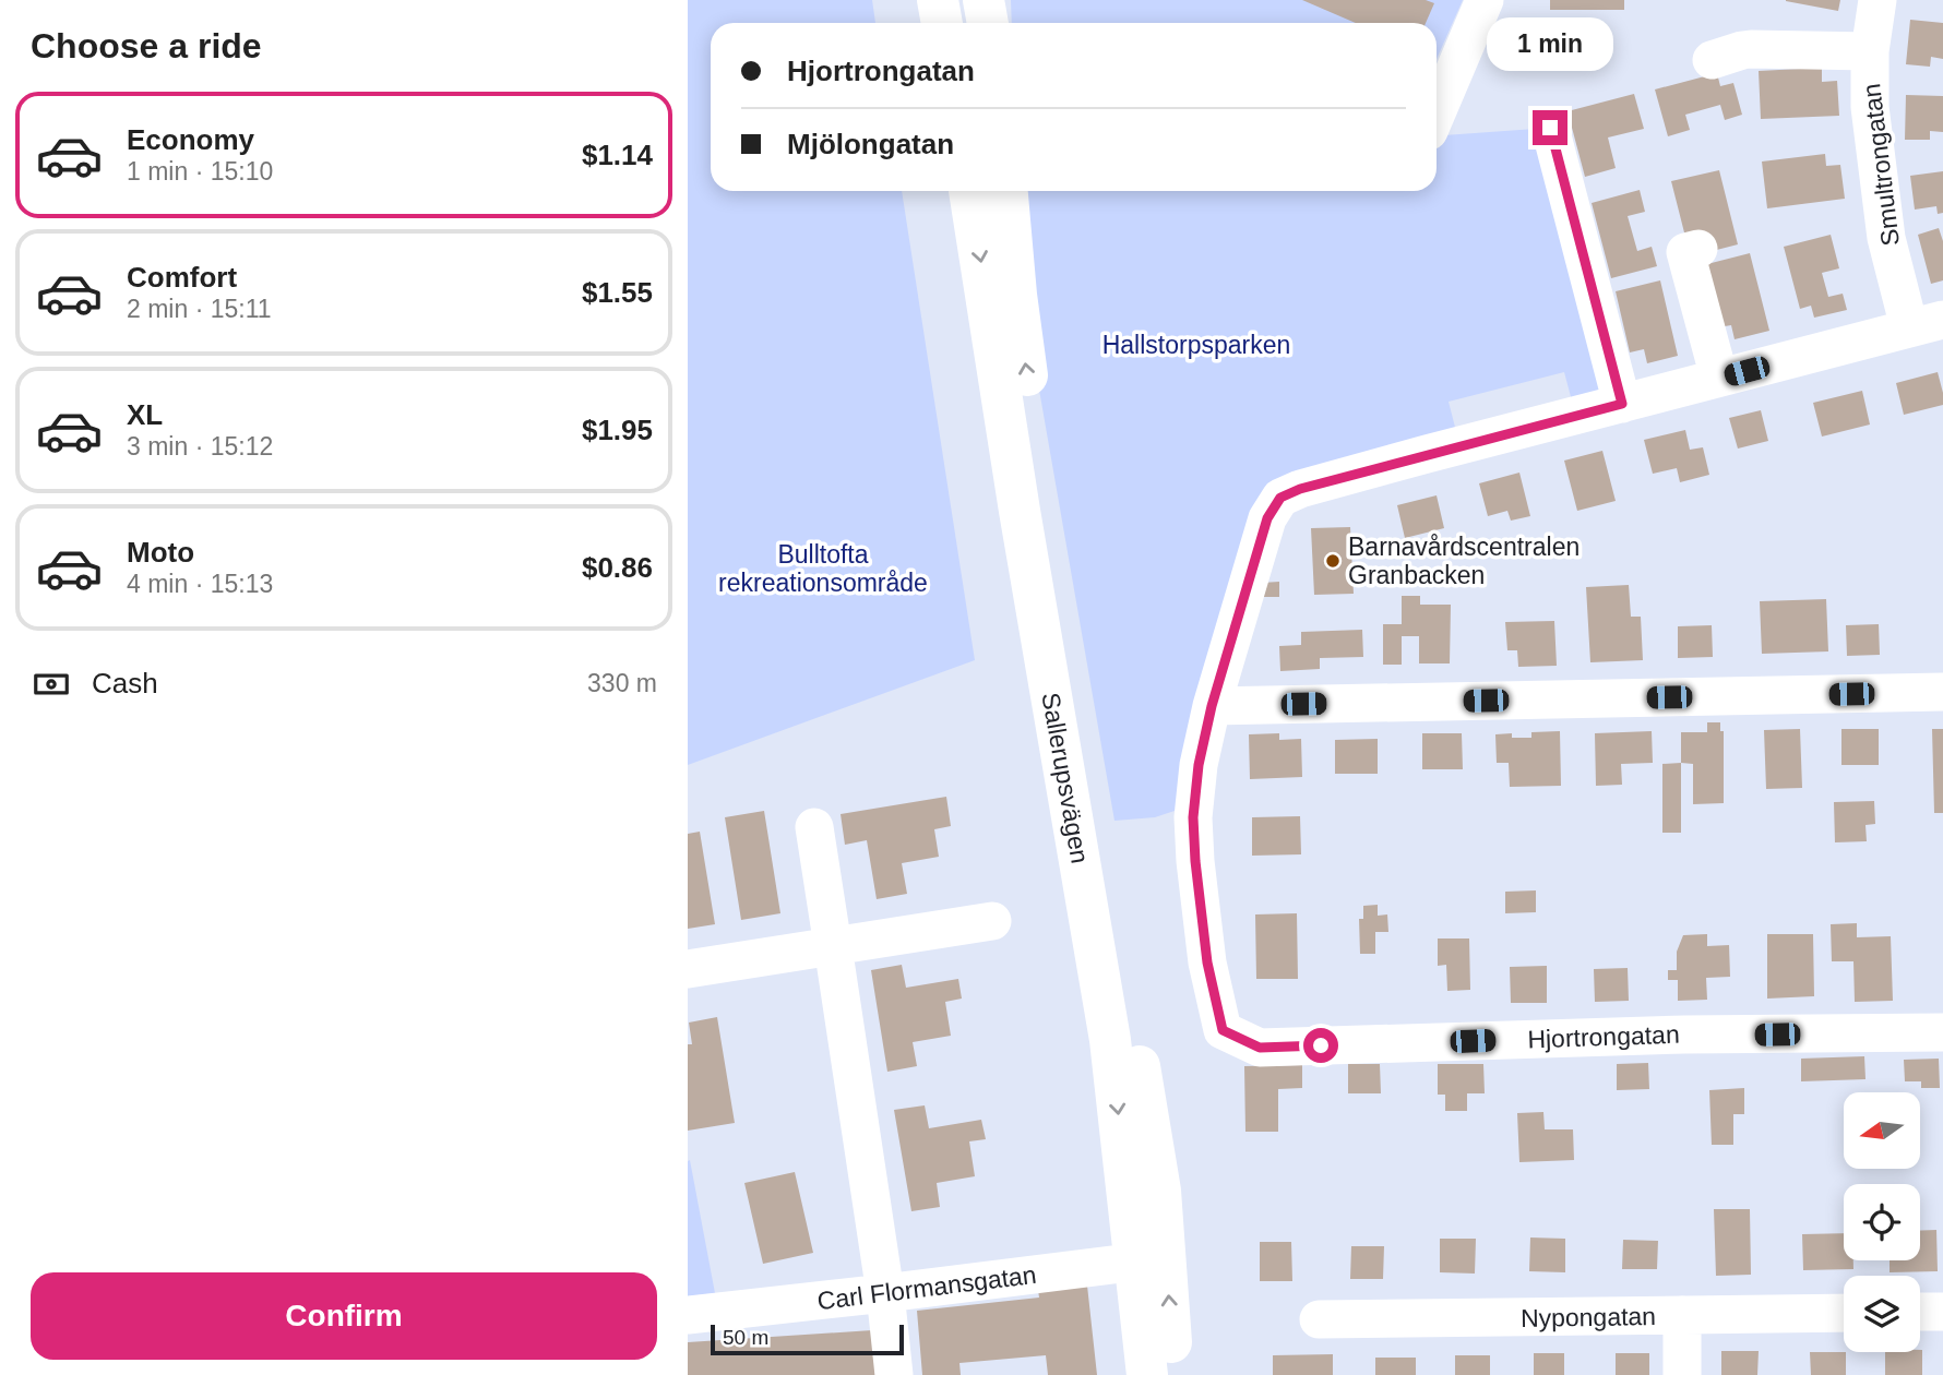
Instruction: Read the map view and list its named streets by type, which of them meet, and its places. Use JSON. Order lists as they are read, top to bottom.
{
  "streets": {
    "main road": ["Sallerupsvägen"],
    "street": [
      "Smultrongatan",
      "Hjortrongatan",
      "Carl Flormansgatan",
      "Nypongatan"
    ]
  },
  "crossings": [
    ["Sallerupsvägen", "Carl Flormansgatan"]
  ],
  "parks": ["Hallstorpsparken", "Bulltofta rekreationsområde"],
  "places": ["Barnavårdscentralen Granbacken"],
  "scale_bar": "50 m",
  "north": "left",
  "page": {
    "heading": "Choose a ride",
    "bubble": "1 min",
    "banner": ["Hjortrongatan", "Mjölongatan"],
    "list": [
      {
        "name": "Economy",
        "note": "1 min · 15:10",
        "value": "$1.14"
      },
      {
        "name": "Comfort",
        "note": "2 min · 15:11",
        "value": "$1.55"
      },
      {
        "name": "XL",
        "note": "3 min · 15:12",
        "value": "$1.95"
      },
      {
        "name": "Moto",
        "note": "4 min · 15:13",
        "value": "$0.86"
      }
    ],
    "pay": ["Cash", "330 m"],
    "buttons": "Confirm",
    "scale": "50 m"
  }
}
